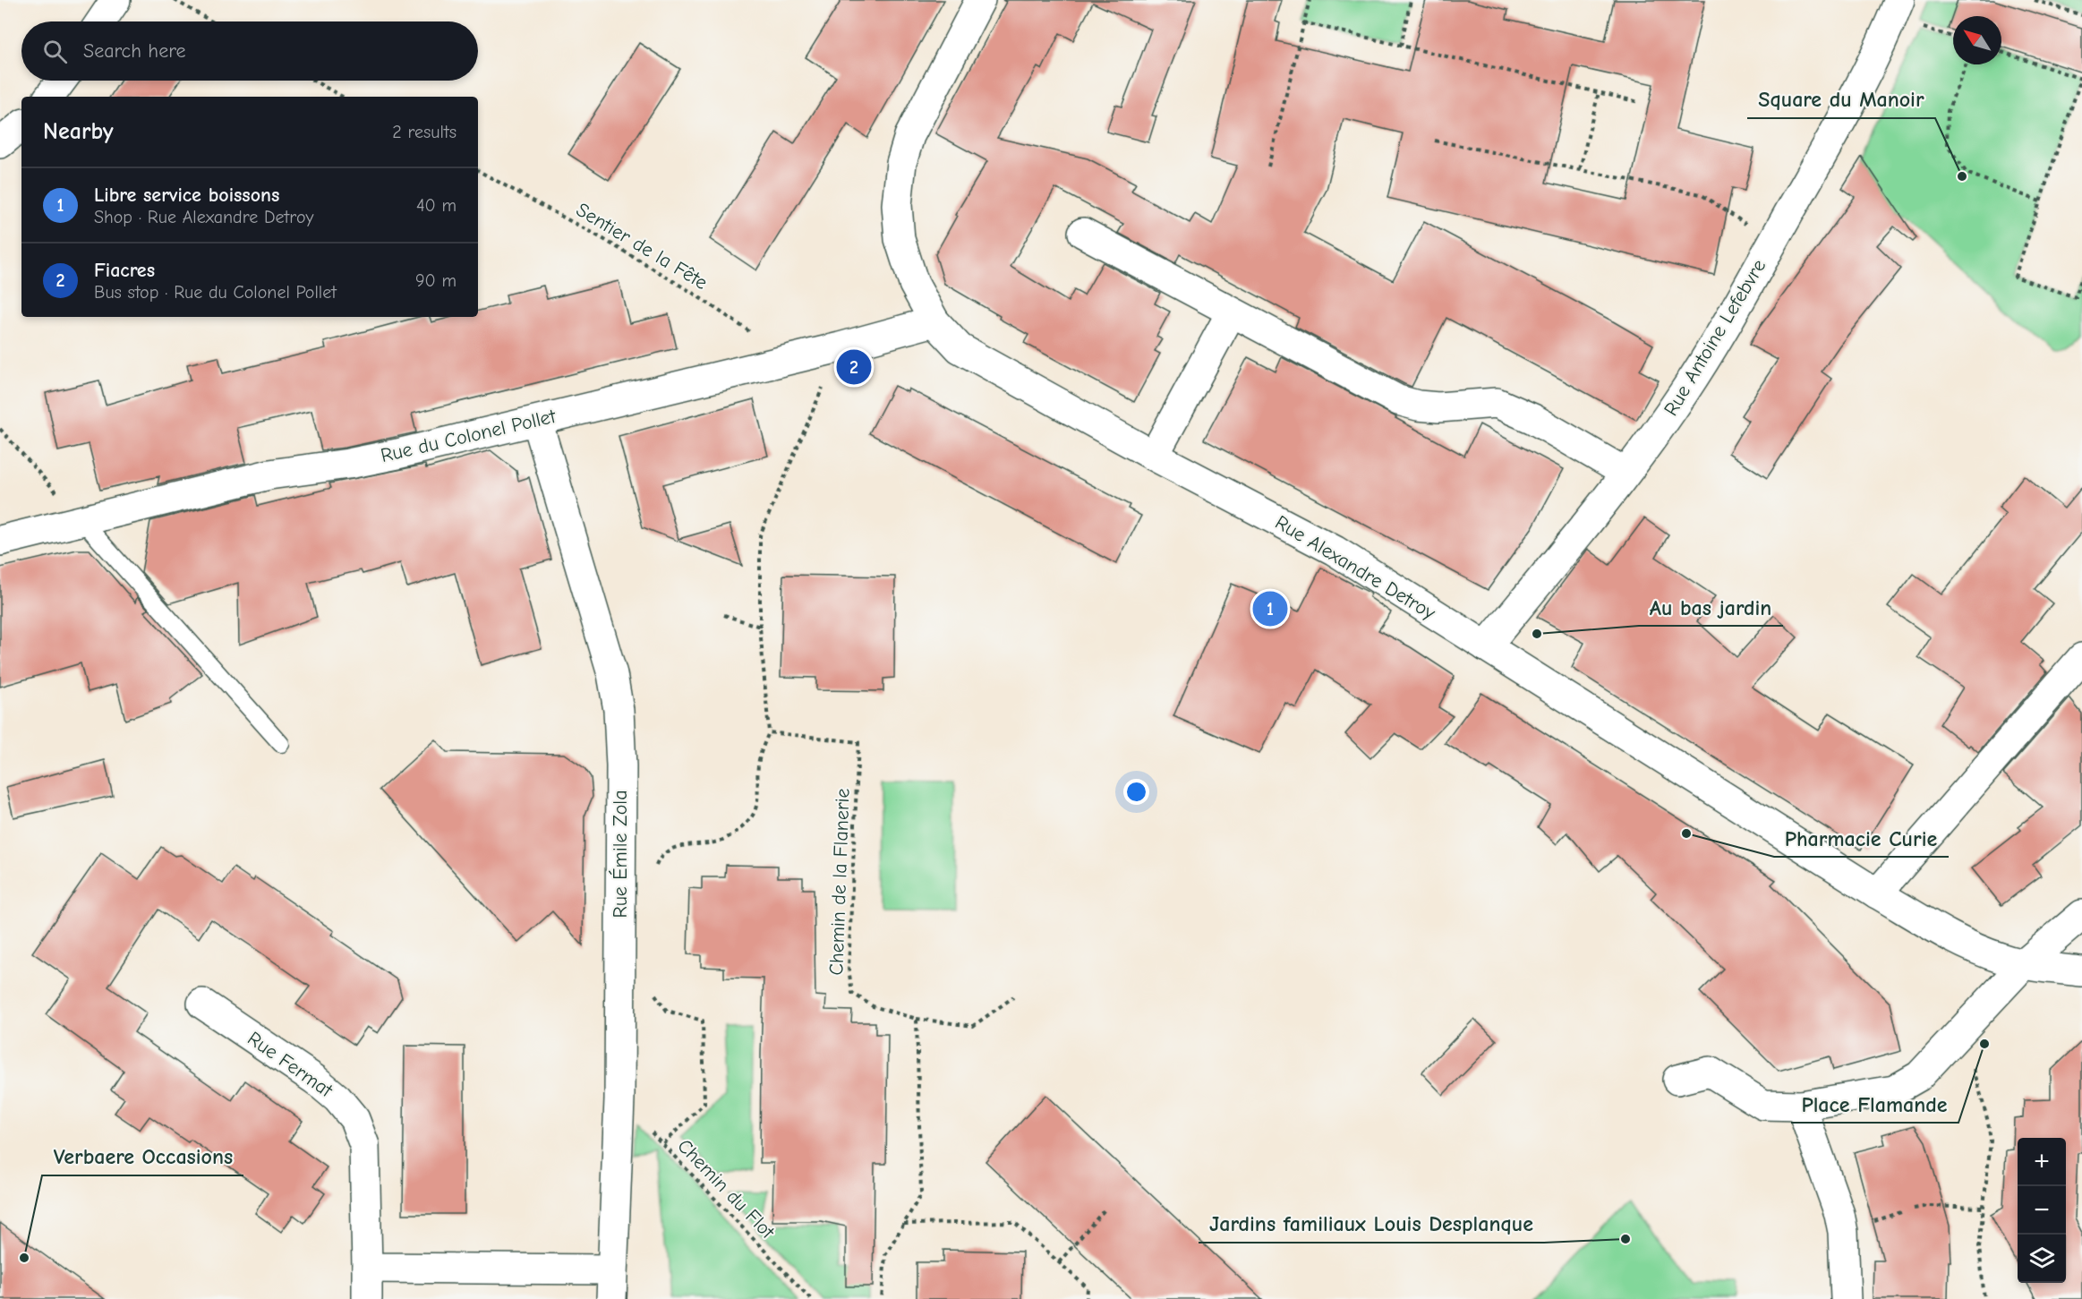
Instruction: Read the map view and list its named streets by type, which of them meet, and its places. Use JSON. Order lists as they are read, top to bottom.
{
  "streets": {
    "street": [
      "Rue Antoine Lefebvre",
      "Rue du Colonel Pollet",
      "Rue Alexandre Detroy",
      "Rue Émile Zola",
      "Rue Fermat"
    ],
    "path": ["Sentier de la Fête", "Chemin de la Flanerie", "Chemin du Flot"]
  },
  "crossings": [
    ["Sentier de la Fête", "Rue du Colonel Pollet"],
    ["Rue Antoine Lefebvre", "Rue Alexandre Detroy"],
    ["Rue du Colonel Pollet", "Rue Alexandre Detroy"],
    ["Rue du Colonel Pollet", "Rue Émile Zola"],
    ["Rue Émile Zola", "Chemin du Flot"]
  ],
  "places": [
    "Square du Manoir",
    "Au bas jardin",
    "Pharmacie Curie",
    "Place Flamande",
    "Jardins familiaux Louis Desplanque",
    "Verbaere Occasions"
  ],
  "north": "top left",
  "page": {
    "search": "Search here",
    "heading": ["Nearby", "2 results"],
    "list": [
      {
        "mark": "1",
        "name": "Libre service boissons",
        "note": "Shop · Rue Alexandre Detroy",
        "value": "40 m"
      },
      {
        "mark": "2",
        "name": "Fiacres",
        "note": "Bus stop · Rue du Colonel Pollet",
        "value": "90 m"
      }
    ],
    "pins": ["2", "1"],
    "map_buttons": ["+", "−"]
  }
}
